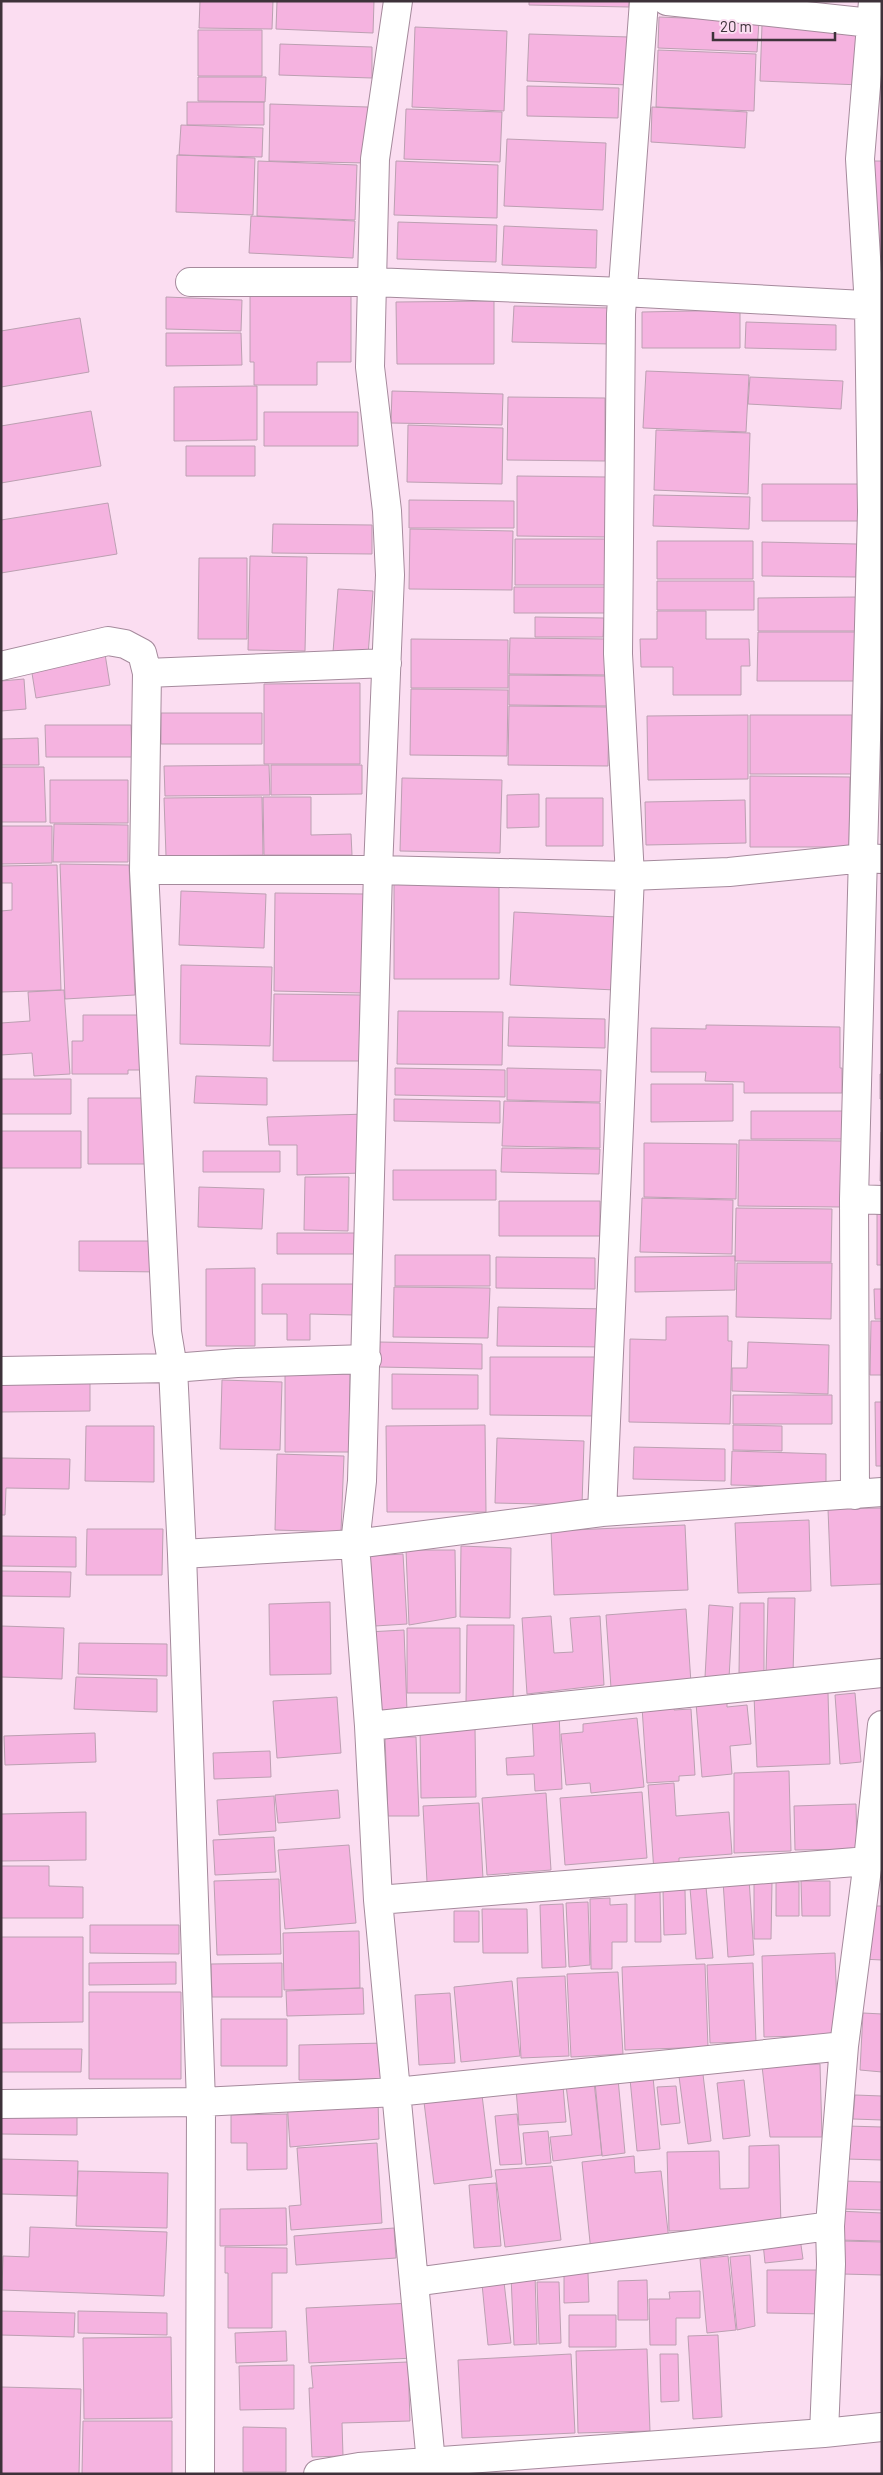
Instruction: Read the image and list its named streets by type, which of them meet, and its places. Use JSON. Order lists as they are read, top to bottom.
{
  "scale_bar": "20 m"
}
